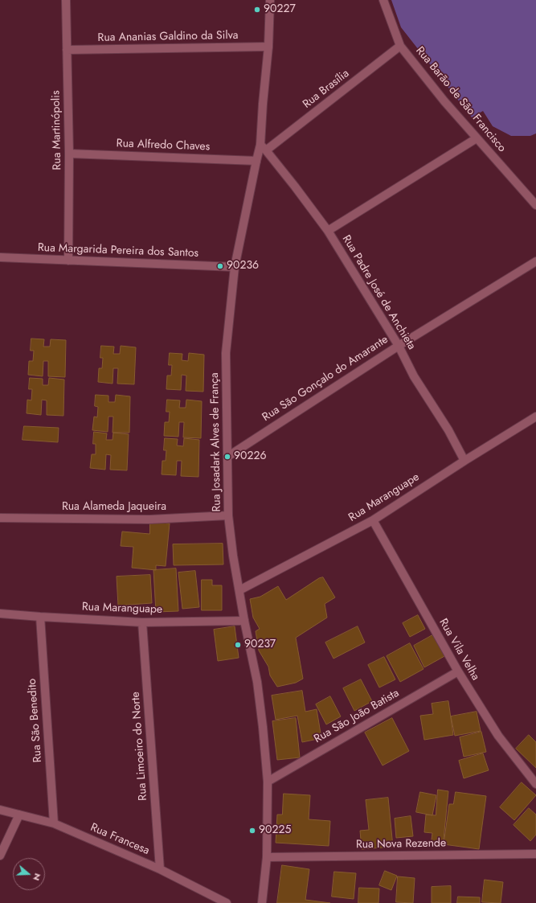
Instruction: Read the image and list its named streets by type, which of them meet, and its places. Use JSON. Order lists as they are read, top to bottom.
{
  "streets": {
    "street": [
      "Rua Ananias Galdino da Silva",
      "Rua Brasília",
      "Rua Barão de São Francisco",
      "Rua Martinópolis",
      "Rua Alfredo Chaves",
      "Rua Margarida Pereira dos Santos",
      "Rua Padre José de Anchieta",
      "Rua São Gonçalo do Amarante",
      "Rua Josadark Alves de França",
      "Rua Maranguape",
      "Rua Alameda Jaqueira",
      "Rua Vila Velha",
      "Rua São João Batista",
      "Rua São Benedito",
      "Rua Limoeiro do Norte",
      "Rua Francesa",
      "Rua Nova Rezende"
    ]
  },
  "crossings": [
    ["Rua Ananias Galdino da Silva", "Rua Martinópolis"],
    ["Rua Ananias Galdino da Silva", "Rua Josadark Alves de França"],
    ["Rua Brasília", "Rua Barão de São Francisco"],
    ["Rua Brasília", "Rua Padre José de Anchieta"],
    ["Rua Brasília", "Rua Josadark Alves de França"],
    ["Rua Martinópolis", "Rua Alfredo Chaves"],
    ["Rua Martinópolis", "Rua Margarida Pereira dos Santos"],
    ["Rua Alfredo Chaves", "Rua Josadark Alves de França"],
    ["Rua Margarida Pereira dos Santos", "Rua Josadark Alves de França"],
    ["Rua Padre José de Anchieta", "Rua São Gonçalo do Amarante"],
    ["Rua Padre José de Anchieta", "Rua Josadark Alves de França"],
    ["Rua Padre José de Anchieta", "Rua Maranguape"],
    ["Rua São Gonçalo do Amarante", "Rua Josadark Alves de França"],
    ["Rua Josadark Alves de França", "Rua Maranguape"],
    ["Rua Josadark Alves de França", "Rua Alameda Jaqueira"],
    ["Rua Josadark Alves de França", "Rua São João Batista"],
    ["Rua Josadark Alves de França", "Rua Nova Rezende"],
    ["Rua Maranguape", "Rua Vila Velha"],
    ["Rua Maranguape", "Rua São Benedito"],
    ["Rua Maranguape", "Rua Limoeiro do Norte"],
    ["Rua Vila Velha", "Rua São João Batista"],
    ["Rua São Benedito", "Rua Francesa"],
    ["Rua Limoeiro do Norte", "Rua Francesa"]
  ],
  "places": [
    "90227",
    "90236",
    "90226",
    "90237",
    "90225"
  ],
  "north": "right"
}
